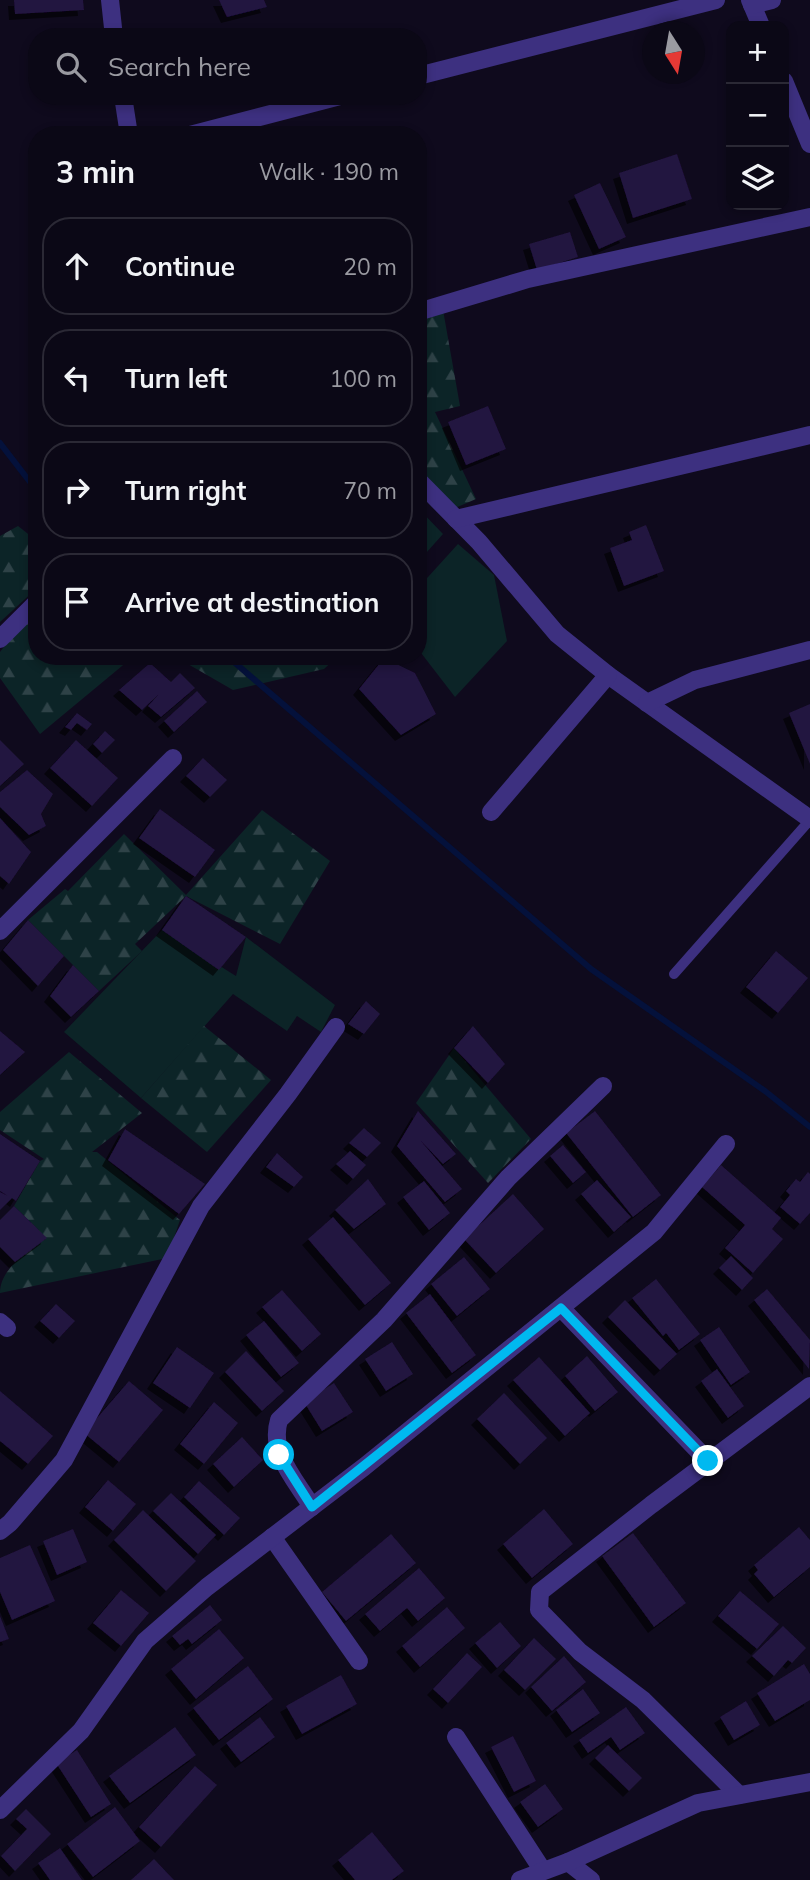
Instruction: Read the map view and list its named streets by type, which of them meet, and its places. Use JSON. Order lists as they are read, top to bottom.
{
  "north": "bottom",
  "page": {
    "map_buttons": ["+", "−"],
    "search": "Search here",
    "heading": ["3 min", "Walk · 190 m"],
    "list": [
      ["Continue", "20 m"],
      ["Turn left", "100 m"],
      ["Turn right", "70 m"],
      "Arrive at destination"
    ]
  }
}
